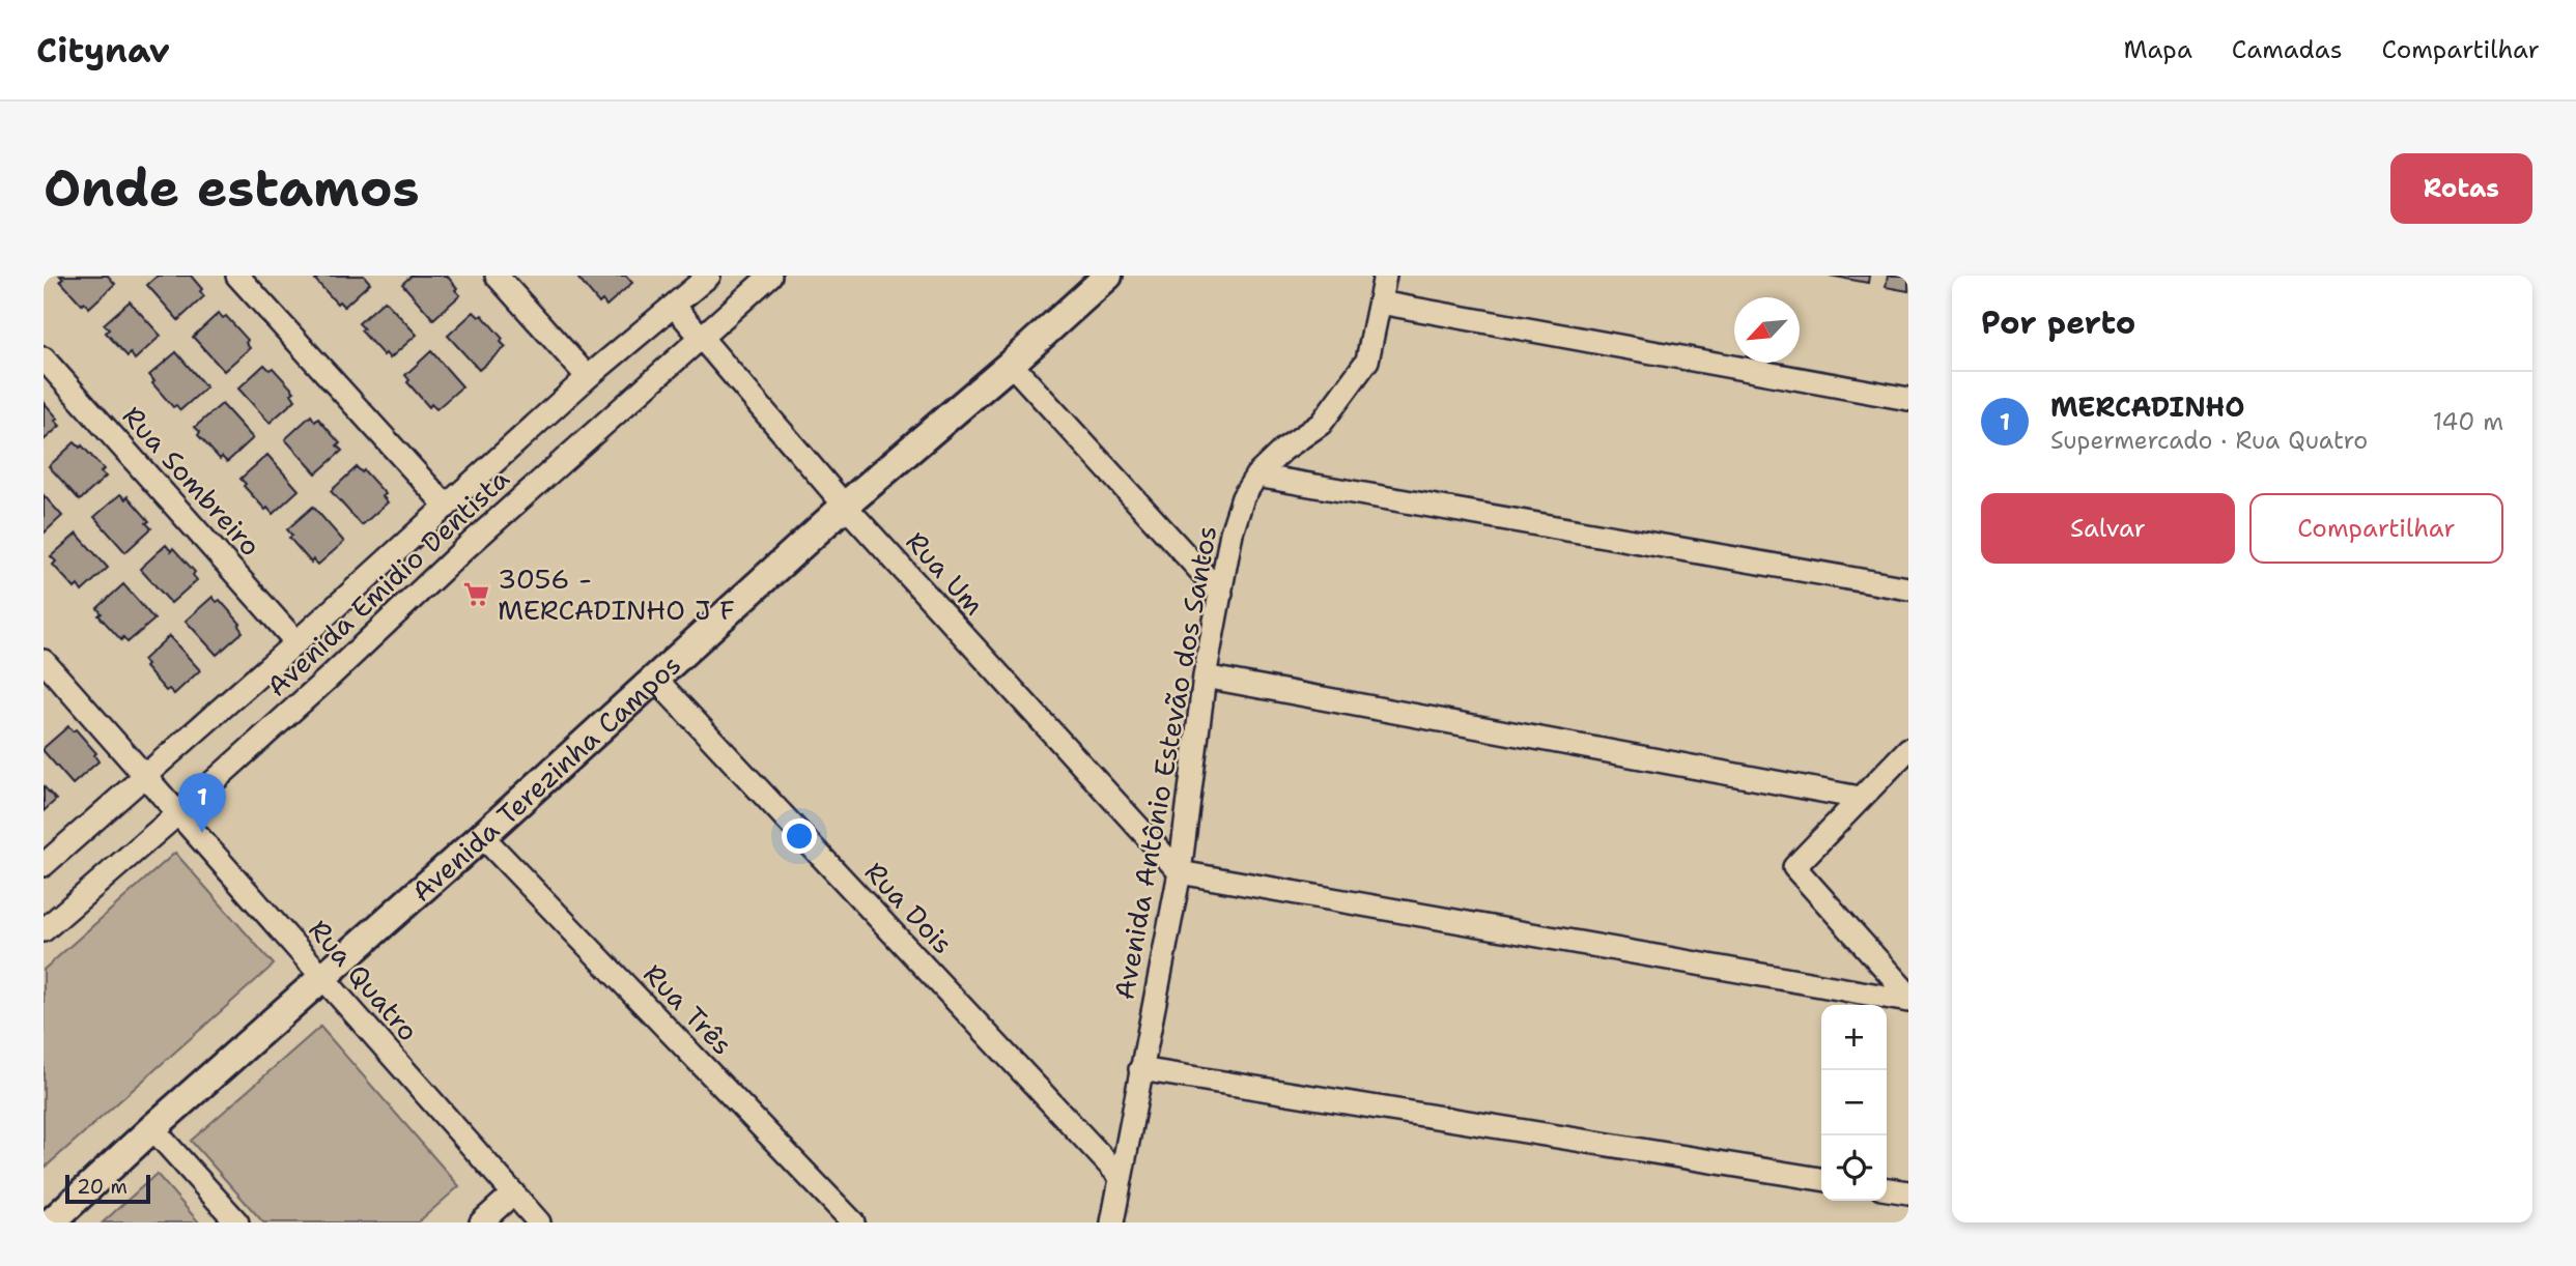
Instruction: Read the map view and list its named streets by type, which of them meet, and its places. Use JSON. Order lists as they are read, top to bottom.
{
  "streets": {
    "street": [
      "Rua Sombreiro",
      "Rua Um",
      "Avenida Emidio Dentista",
      "Avenida Antônio Estevão dos Santos",
      "Avenida Terezinha Campos",
      "Rua Dois",
      "Rua Quatro",
      "Rua Três"
    ]
  },
  "crossings": [
    ["Rua Sombreiro", "Avenida Emidio Dentista"],
    ["Rua Um", "Avenida Emidio Dentista"],
    ["Rua Um", "Avenida Antônio Estevão dos Santos"],
    ["Rua Um", "Avenida Terezinha Campos"],
    ["Avenida Emidio Dentista", "Rua Quatro"],
    ["Avenida Antônio Estevão dos Santos", "Rua Dois"],
    ["Avenida Terezinha Campos", "Rua Dois"],
    ["Avenida Terezinha Campos", "Rua Quatro"],
    ["Avenida Terezinha Campos", "Rua Três"]
  ],
  "places": {
    "supermarket": ["3056 - MERCADINHO J F"]
  },
  "scale_bar": "20 m",
  "north": "bottom left",
  "page": {
    "header": "Citynav",
    "nav": ["Mapa", "Camadas", "Compartilhar"],
    "buttons": [
      "Rotas",
      ["Salvar", "Compartilhar"]
    ],
    "title": "Onde estamos",
    "heading": "Por perto",
    "list": [
      {
        "mark": "1",
        "name": "MERCADINHO",
        "note": "Supermercado · Rua Quatro",
        "value": "140 m"
      }
    ],
    "pins": "1",
    "map_buttons": ["+", "−"],
    "scale": "20 m"
  }
}
